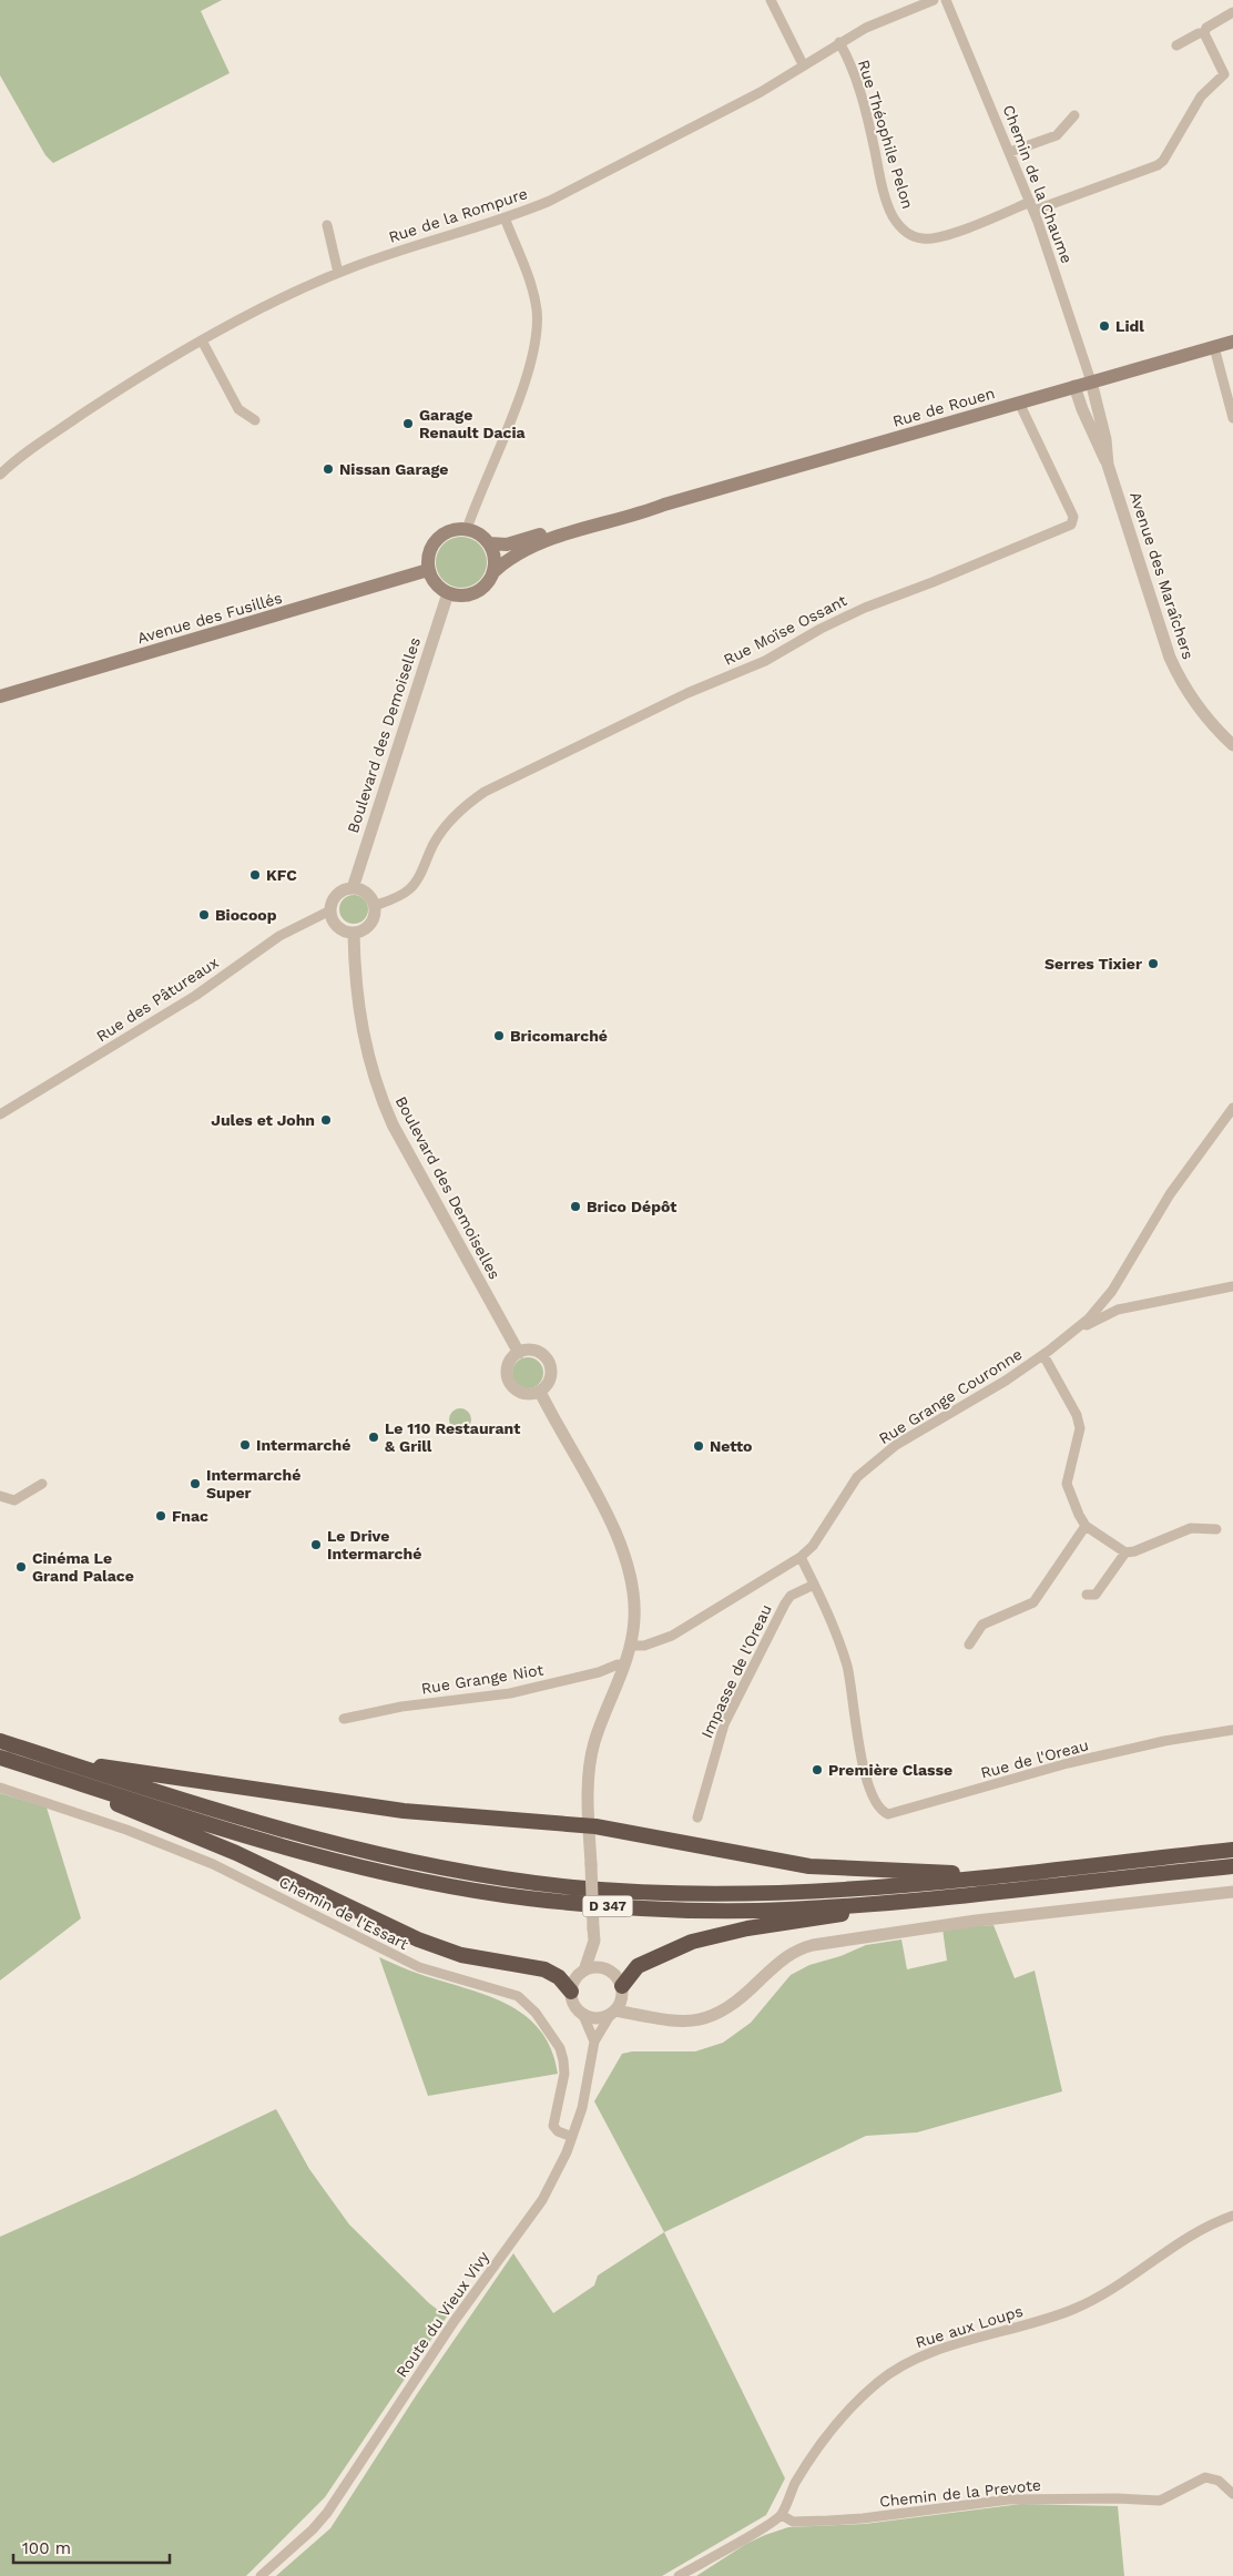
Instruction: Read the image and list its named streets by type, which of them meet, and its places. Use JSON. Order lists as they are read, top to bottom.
{
  "streets": {
    "highway": ["D 347"],
    "main road": ["Rue de Rouen", "Avenue des Fusillés"],
    "street": [
      "Rue Théophile Pelon",
      "Chemin de la Chaume",
      "Rue de la Rompure",
      "Avenue des Maraîchers",
      "Rue Moïse Ossant",
      "Boulevard des Demoiselles",
      "Rue des Pâtureaux",
      "Rue Grange Couronne",
      "Impasse de l'Oreau",
      "Rue Grange Niot",
      "Rue de l'Oreau",
      "Chemin de l'Essart",
      "Route du Vieux Vivy",
      "Rue aux Loups",
      "Chemin de la Prevote"
    ]
  },
  "crossings": [
    ["Rue Théophile Pelon", "Chemin de la Chaume"],
    ["Rue Théophile Pelon", "Rue de la Rompure"],
    ["Chemin de la Chaume", "Rue de Rouen"],
    ["Chemin de la Chaume", "Avenue des Maraîchers"],
    ["Rue de Rouen", "Avenue des Maraîchers"],
    ["Rue de Rouen", "Avenue des Fusillés"],
    ["Rue de Rouen", "Rue Moïse Ossant"],
    ["Rue de Rouen", "Boulevard des Demoiselles"],
    ["Avenue des Fusillés", "Boulevard des Demoiselles"],
    ["Rue Moïse Ossant", "Boulevard des Demoiselles"],
    ["Rue Moïse Ossant", "Rue des Pâtureaux"],
    ["Boulevard des Demoiselles", "Rue des Pâtureaux"],
    ["Rue Grange Couronne", "Rue de l'Oreau"],
    ["Impasse de l'Oreau", "Rue de l'Oreau"],
    ["Chemin de l'Essart", "Route du Vieux Vivy"],
    ["Rue aux Loups", "Chemin de la Prevote"]
  ],
  "places": [
    "Lidl",
    "Garage Renault Dacia",
    "Nissan Garage",
    "KFC",
    "Biocoop",
    "Serres Tixier",
    "Bricomarché",
    "Jules et John",
    "Brico Dépôt",
    "Le 110 Restaurant & Grill",
    "Intermarché",
    "Netto",
    "Intermarché Super",
    "Fnac",
    "Le Drive Intermarché",
    "Cinéma Le Grand Palace",
    "Première Classe"
  ],
  "scale_bar": "100 m"
}
